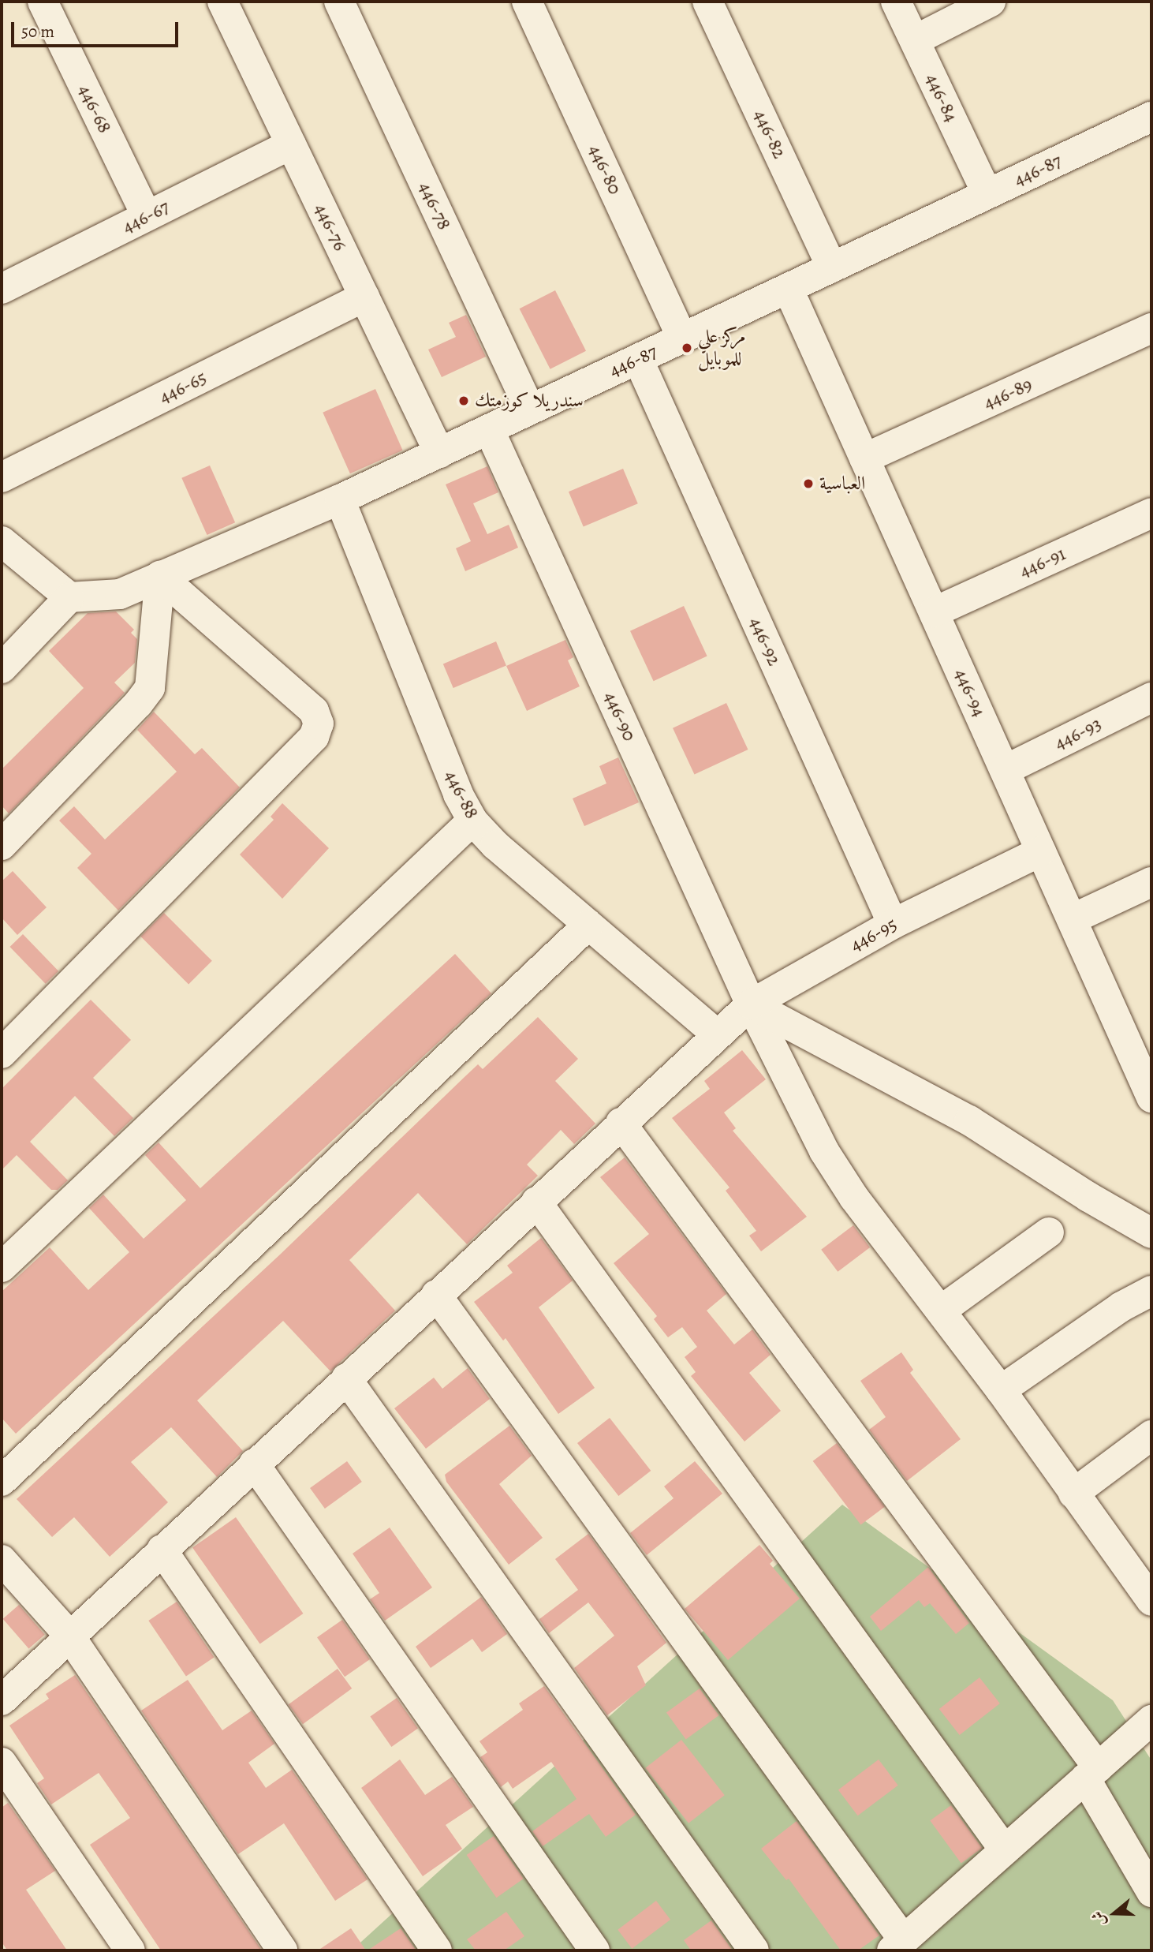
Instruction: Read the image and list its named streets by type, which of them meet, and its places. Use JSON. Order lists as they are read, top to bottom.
{
  "streets": {
    "street": [
      "446-84",
      "446-68",
      "446-82",
      "446-80",
      "446-87",
      "446-78",
      "446-67",
      "446-76",
      "446-65",
      "446-89",
      "446-91",
      "446-92",
      "446-94",
      "446-90",
      "446-93",
      "446-88",
      "446-95"
    ]
  },
  "crossings": [
    ["446-84", "446-87"],
    ["446-68", "446-67"],
    ["446-82", "446-87"],
    ["446-80", "446-87"],
    ["446-87", "446-78"],
    ["446-87", "446-76"],
    ["446-87", "446-92"],
    ["446-87", "446-94"],
    ["446-87", "446-90"],
    ["446-87", "446-88"],
    ["446-67", "446-76"],
    ["446-76", "446-65"],
    ["446-89", "446-94"],
    ["446-91", "446-94"],
    ["446-92", "446-95"],
    ["446-94", "446-93"],
    ["446-94", "446-95"],
    ["446-90", "446-95"],
    ["446-88", "446-95"]
  ],
  "places": ["مركز علي للموبايل", "سندريلا كوزمتك", "العباسية"],
  "scale_bar": "50 m",
  "north": "left"
}
